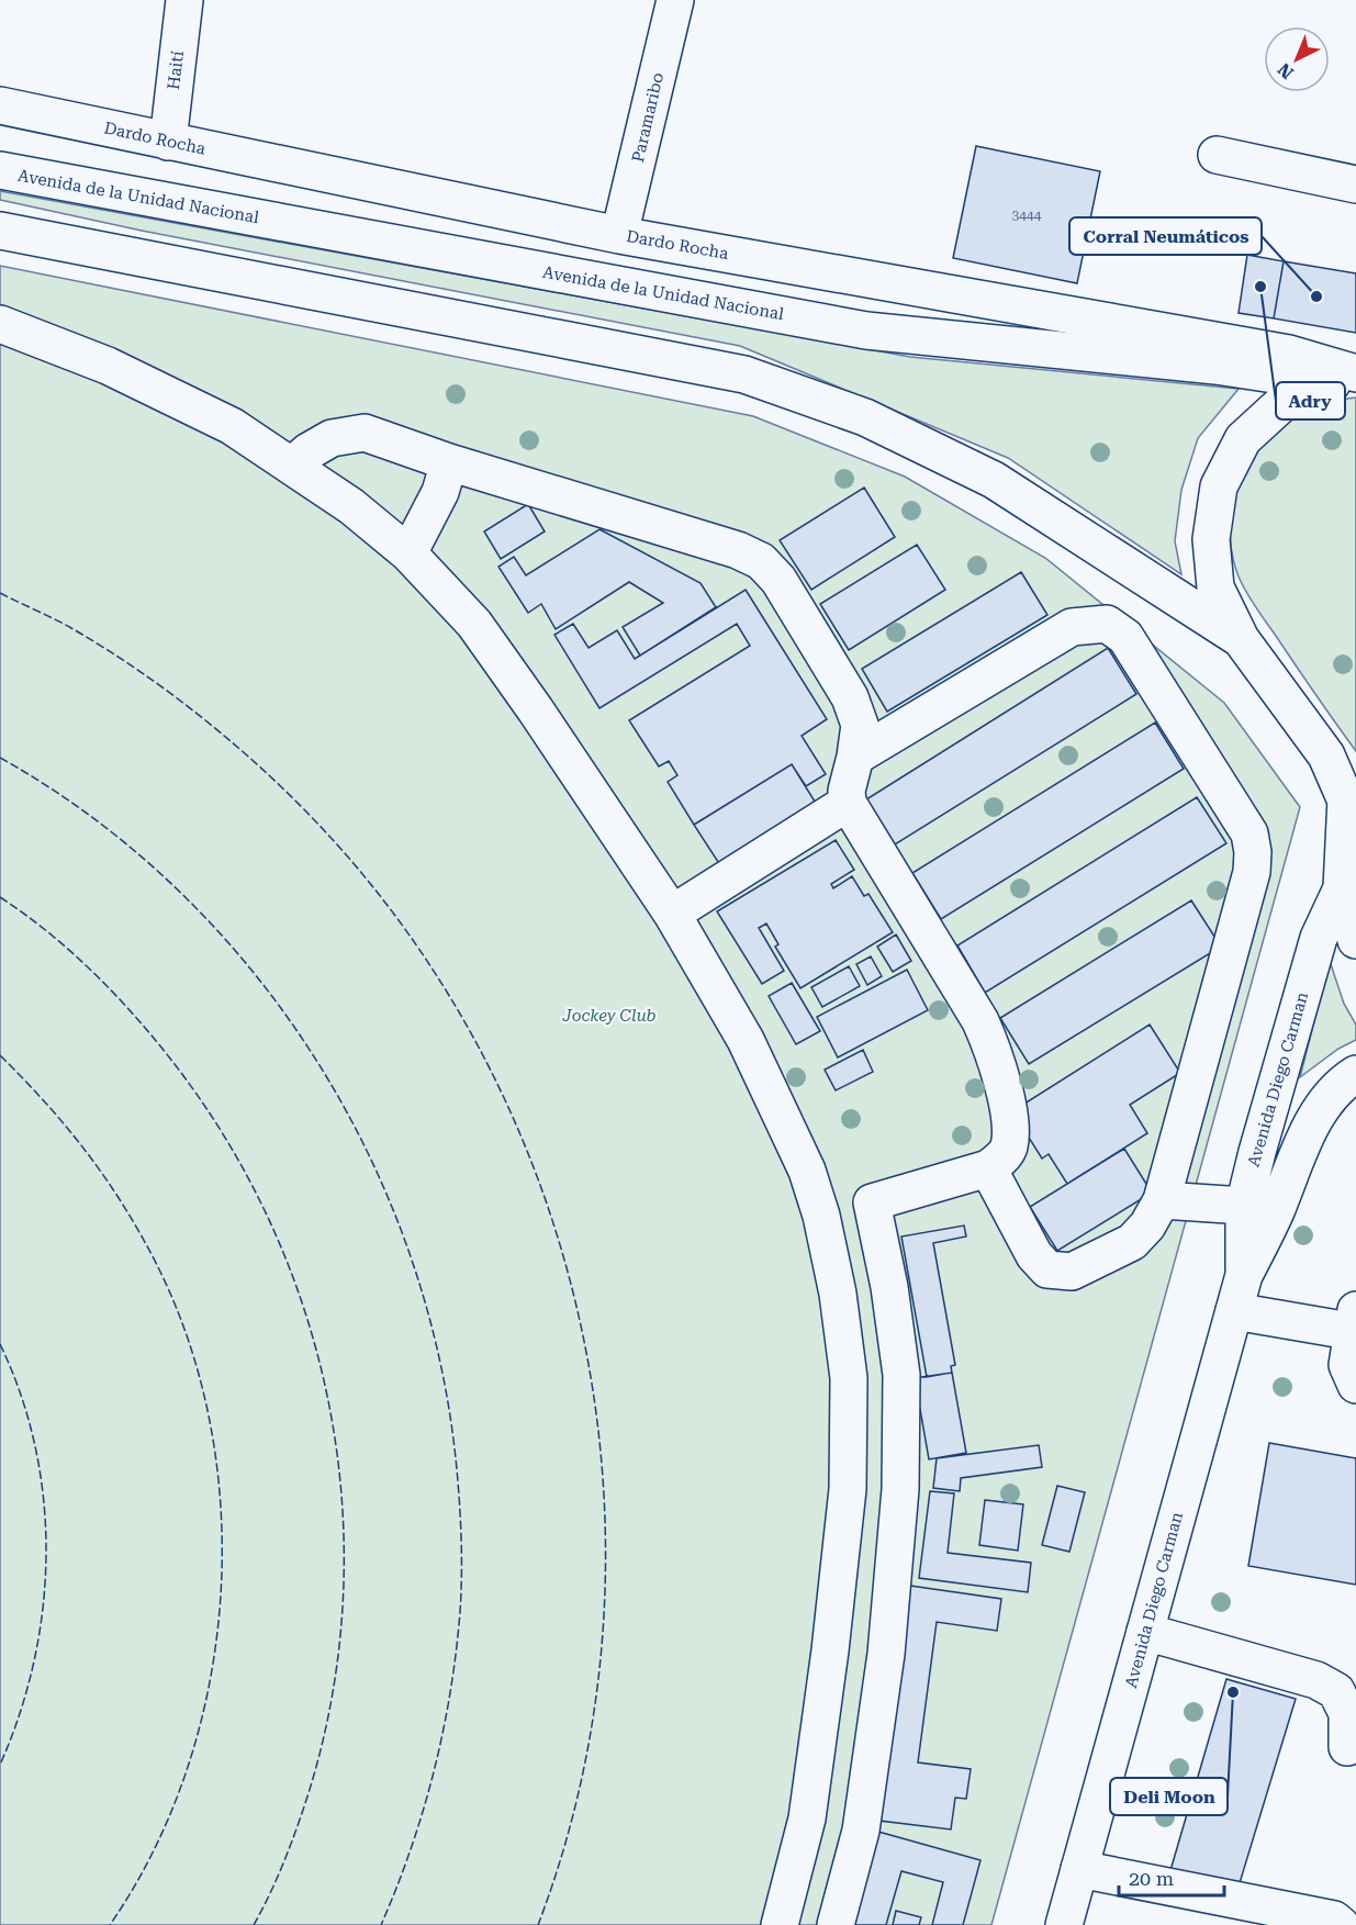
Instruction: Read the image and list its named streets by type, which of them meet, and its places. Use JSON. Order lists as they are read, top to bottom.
{
  "streets": {
    "main road": [
      "Haití",
      "Paramaribo",
      "Dardo Rocha",
      "Avenida de la Unidad Nacional",
      "Avenida Diego Carman"
    ]
  },
  "crossings": [
    ["Haití", "Dardo Rocha"],
    ["Paramaribo", "Dardo Rocha"],
    ["Dardo Rocha", "Avenida de la Unidad Nacional"]
  ],
  "parks": ["Jockey Club"],
  "places": ["Adry", "Corral Neumáticos", "Deli Moon"],
  "house_numbers": ["3444"],
  "scale_bar": "20 m",
  "north": "bottom left"
}
